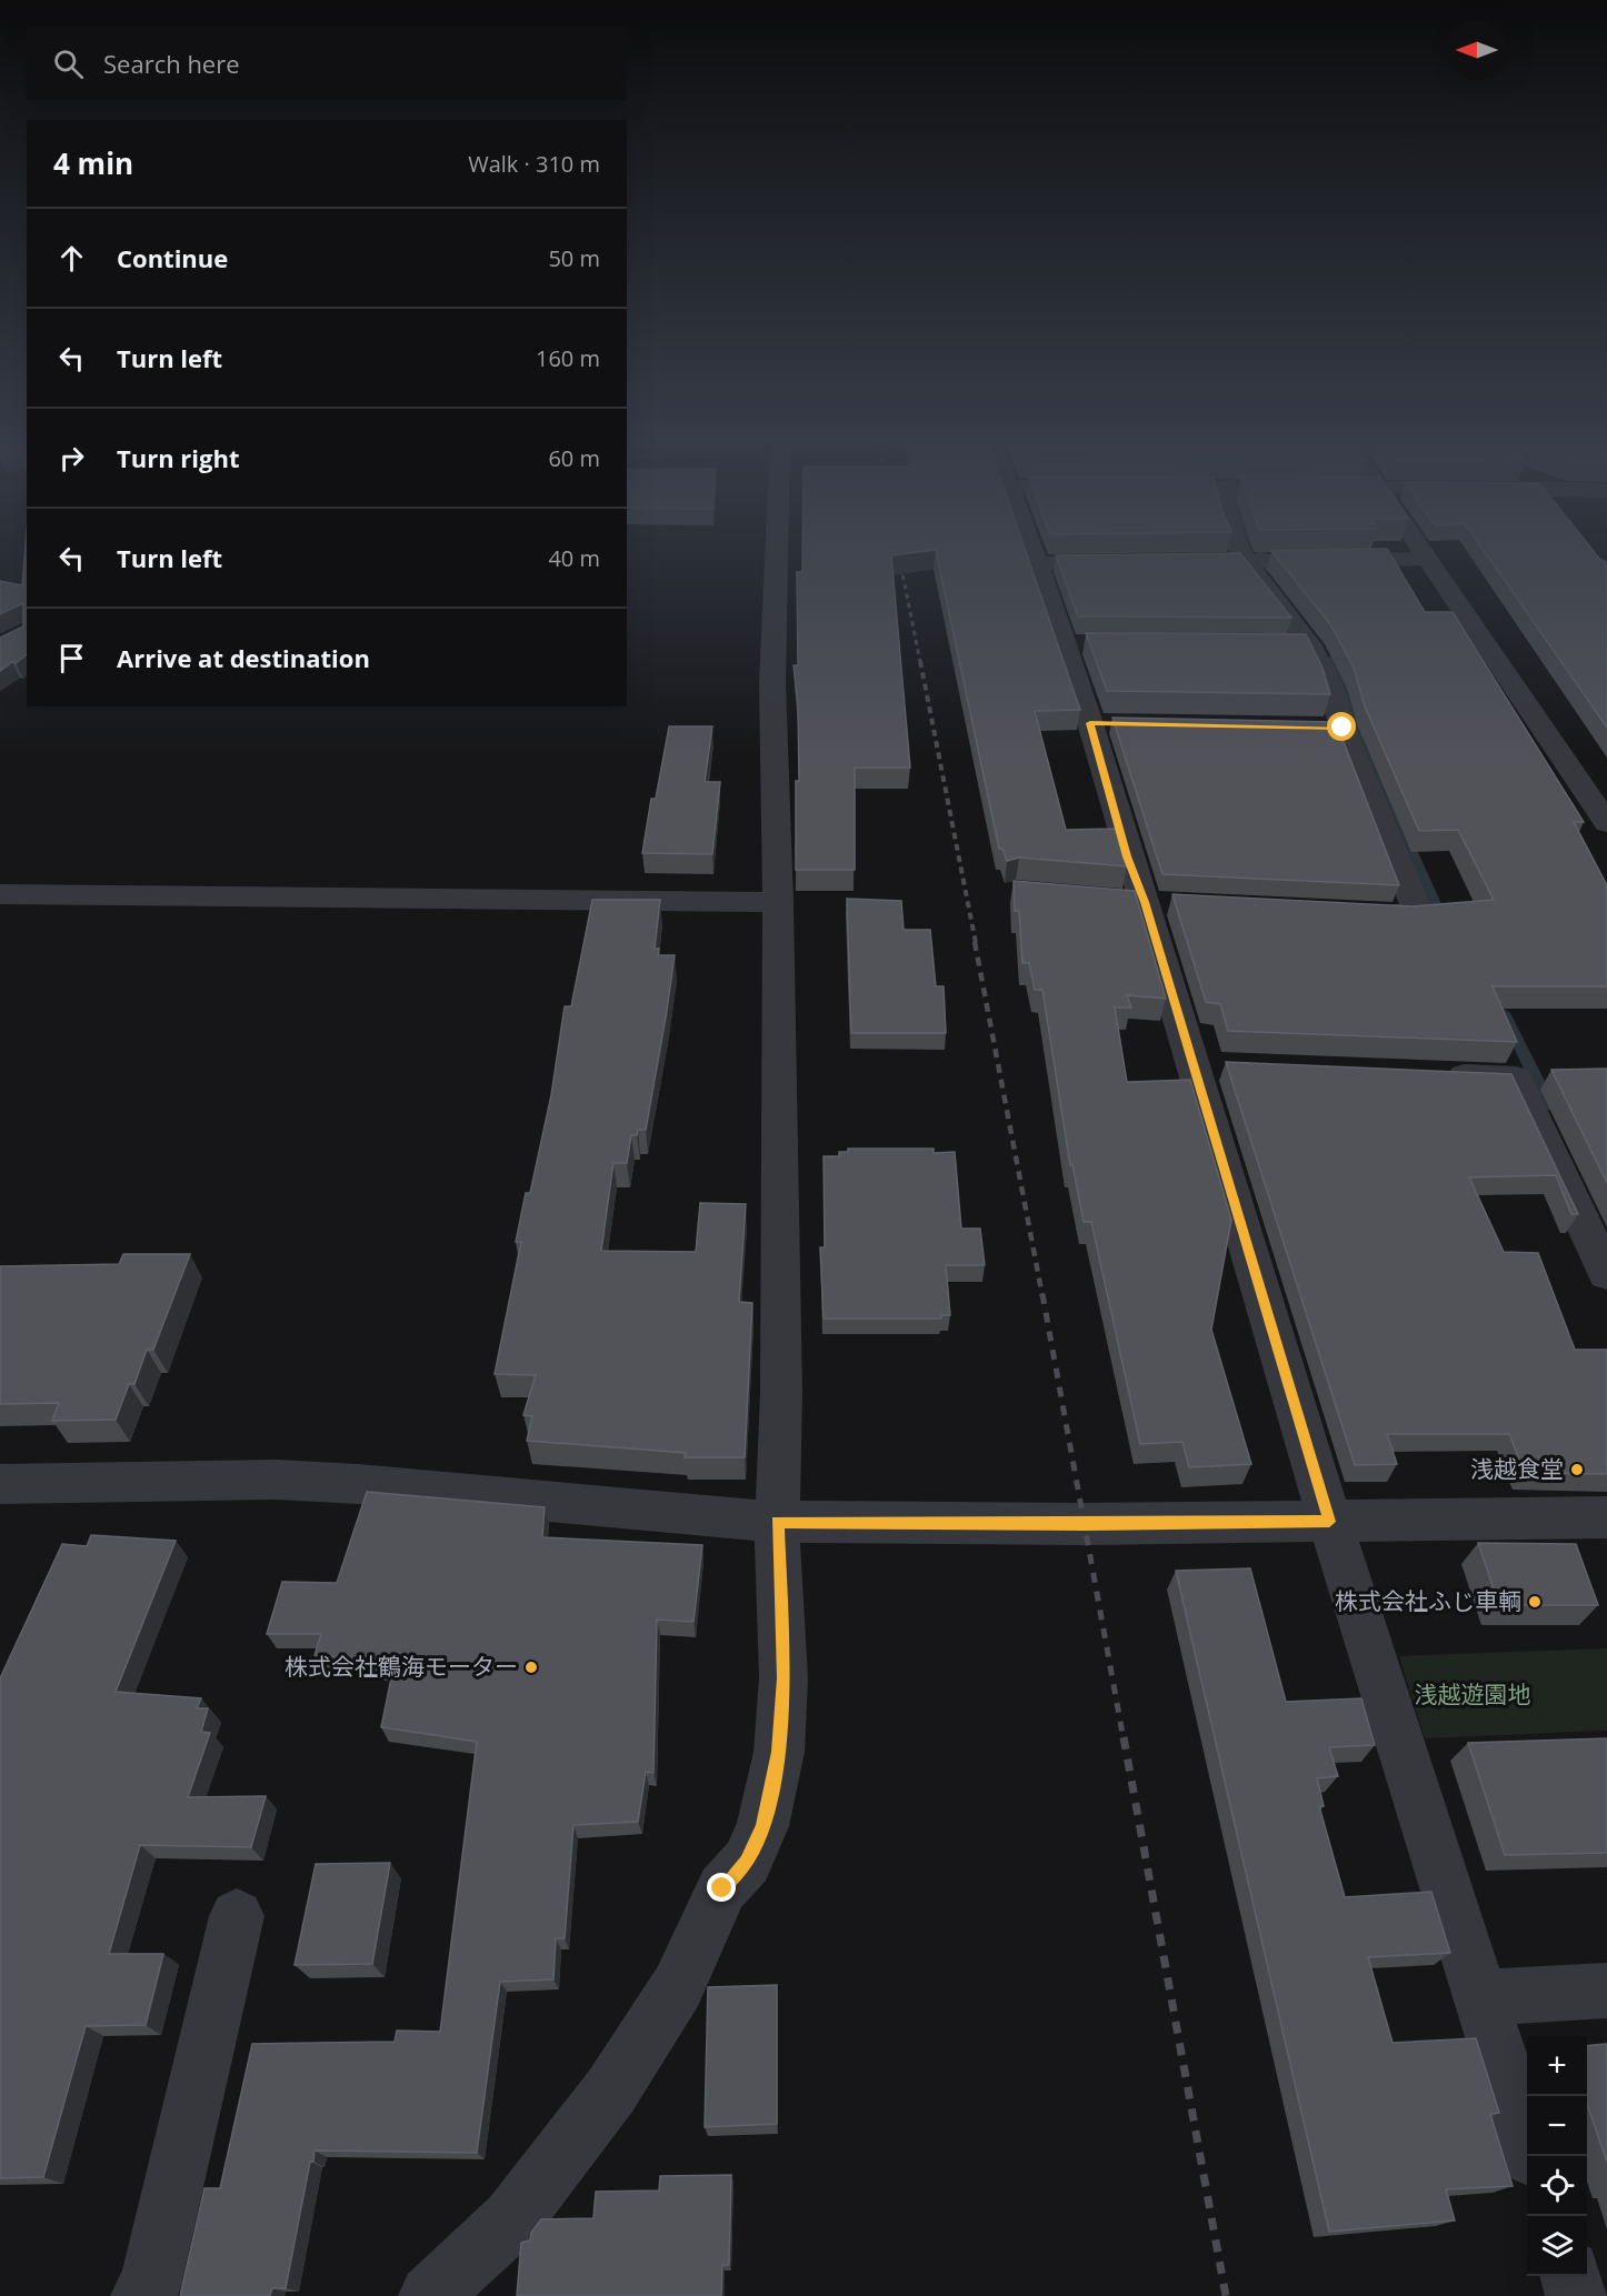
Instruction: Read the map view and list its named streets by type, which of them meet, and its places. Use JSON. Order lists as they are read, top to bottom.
{
  "parks": ["浅越遊園地"],
  "places": ["浅越食堂", "株式会社ふじ車輌", "株式会社鶴海モーター"],
  "north": "left",
  "page": {
    "search": "Search here",
    "heading": ["4 min", "Walk · 310 m"],
    "list": [
      ["Continue", "50 m"],
      ["Turn left", "160 m"],
      ["Turn right", "60 m"],
      ["Turn left", "40 m"],
      "Arrive at destination"
    ],
    "map_buttons": ["+", "−"]
  }
}
